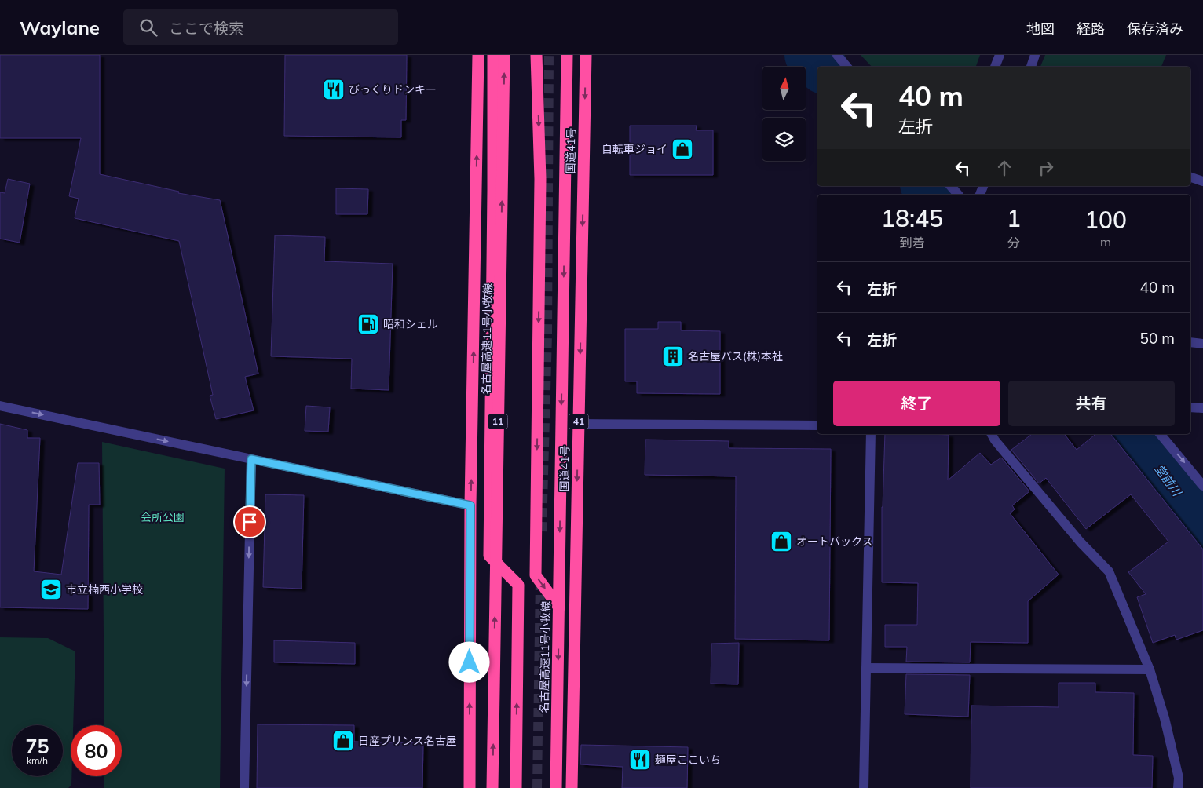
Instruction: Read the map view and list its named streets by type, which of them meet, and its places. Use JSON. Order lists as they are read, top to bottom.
{
  "streets": {
    "highway": [
      "国道41号",
      "名古屋高速11号小牧線",
      "11",
      "41"
    ]
  },
  "water": ["堂前川"],
  "parks": ["会所公園"],
  "places": {
    "restaurant": ["びっくりドンキー", "麺屋ここいち"],
    "shop": ["自転車ジョイ", "オートバックス", "日産プリンス名古屋"],
    "fuel station": ["昭和シェル"],
    "building": ["名古屋バス(株)本社"],
    "school or university": ["市立楠西小学校"]
  },
  "north": "top",
  "page": {
    "header": "Waylane",
    "search": "ここで検索",
    "nav": ["地図", "経路", "保存済み"],
    "turn": ["40 m", "左折"],
    "eta": [
      "18:45",
      "到着",
      "1",
      "分",
      "100",
      "m"
    ],
    "list": [
      {
        "name": "左折",
        "value": "40 m"
      },
      {
        "name": "左折",
        "value": "50 m"
      }
    ],
    "buttons": ["終了", "共有"],
    "speed": "75 km/h",
    "limit": "80"
  }
}
